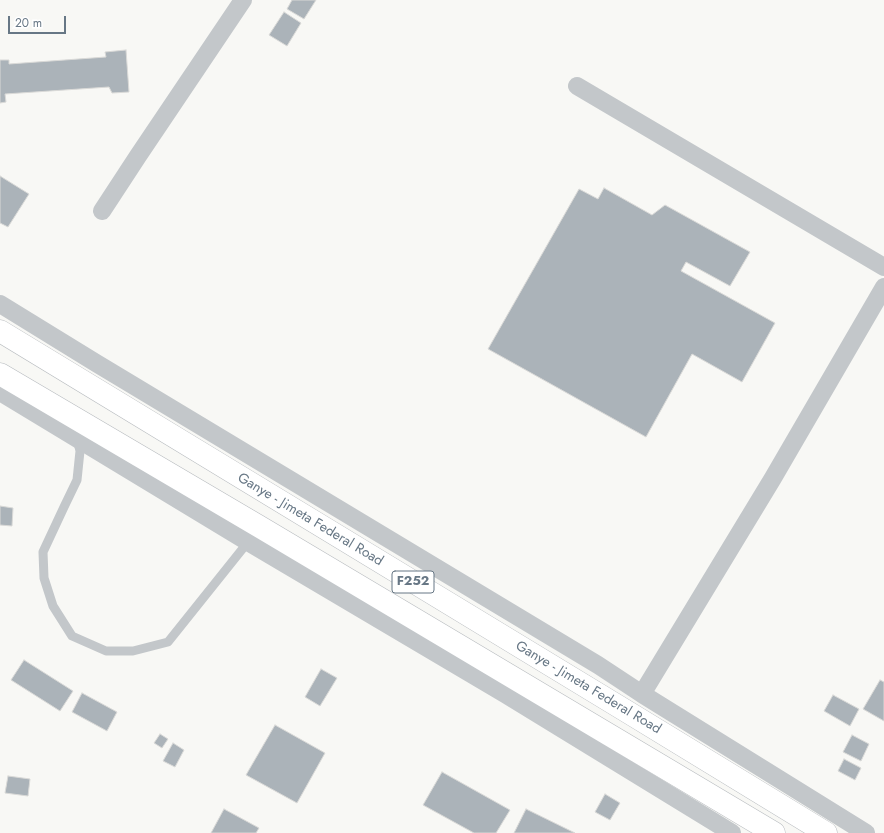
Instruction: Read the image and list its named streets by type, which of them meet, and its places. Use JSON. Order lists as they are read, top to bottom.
{
  "streets": {
    "main road": ["Ganye - Jimeta Federal Road", "F252"]
  },
  "scale_bar": "20 m"
}
